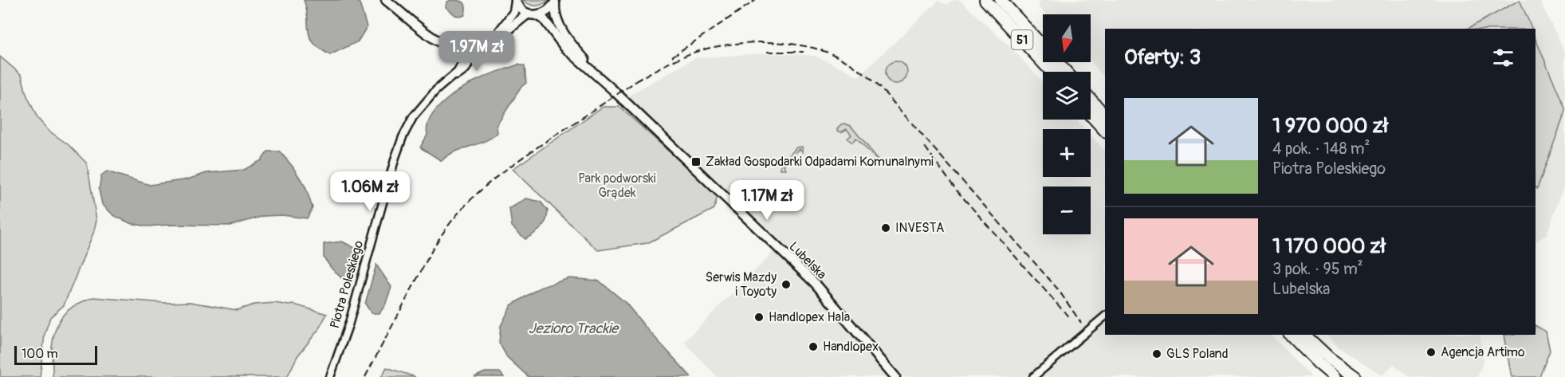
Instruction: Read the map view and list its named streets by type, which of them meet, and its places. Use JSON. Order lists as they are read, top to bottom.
{
  "streets": {
    "main road": ["51"],
    "street": ["Lubelska", "Piotra Poleskiego"]
  },
  "water": ["Jezioro Trackie"],
  "parks": ["Park podworski Grądek"],
  "places": {
    "transit": ["Zakład Gospodarki Odpadami Komunalnymi"],
    "other": [
      "INVESTA",
      "Serwis Mazdy i Toyoty",
      "Handlopex Hala",
      "Handlopex",
      "Agencja Artimo",
      "GLS Poland"
    ]
  },
  "scale_bar": "100 m",
  "north": "bottom",
  "page": {
    "map_buttons": ["+", "−"],
    "heading": "Oferty: 3",
    "price": ["1.97M zł", "1.06M zł", "1.17M zł"],
    "list": [
      {
        "name": "1 970 000 zł",
        "note": "4 pok. · 148 m² · Piotra Poleskiego"
      },
      {
        "name": "1 170 000 zł",
        "note": "3 pok. · 95 m² · Lubelska"
      }
    ],
    "scale": "100 m"
  }
}
